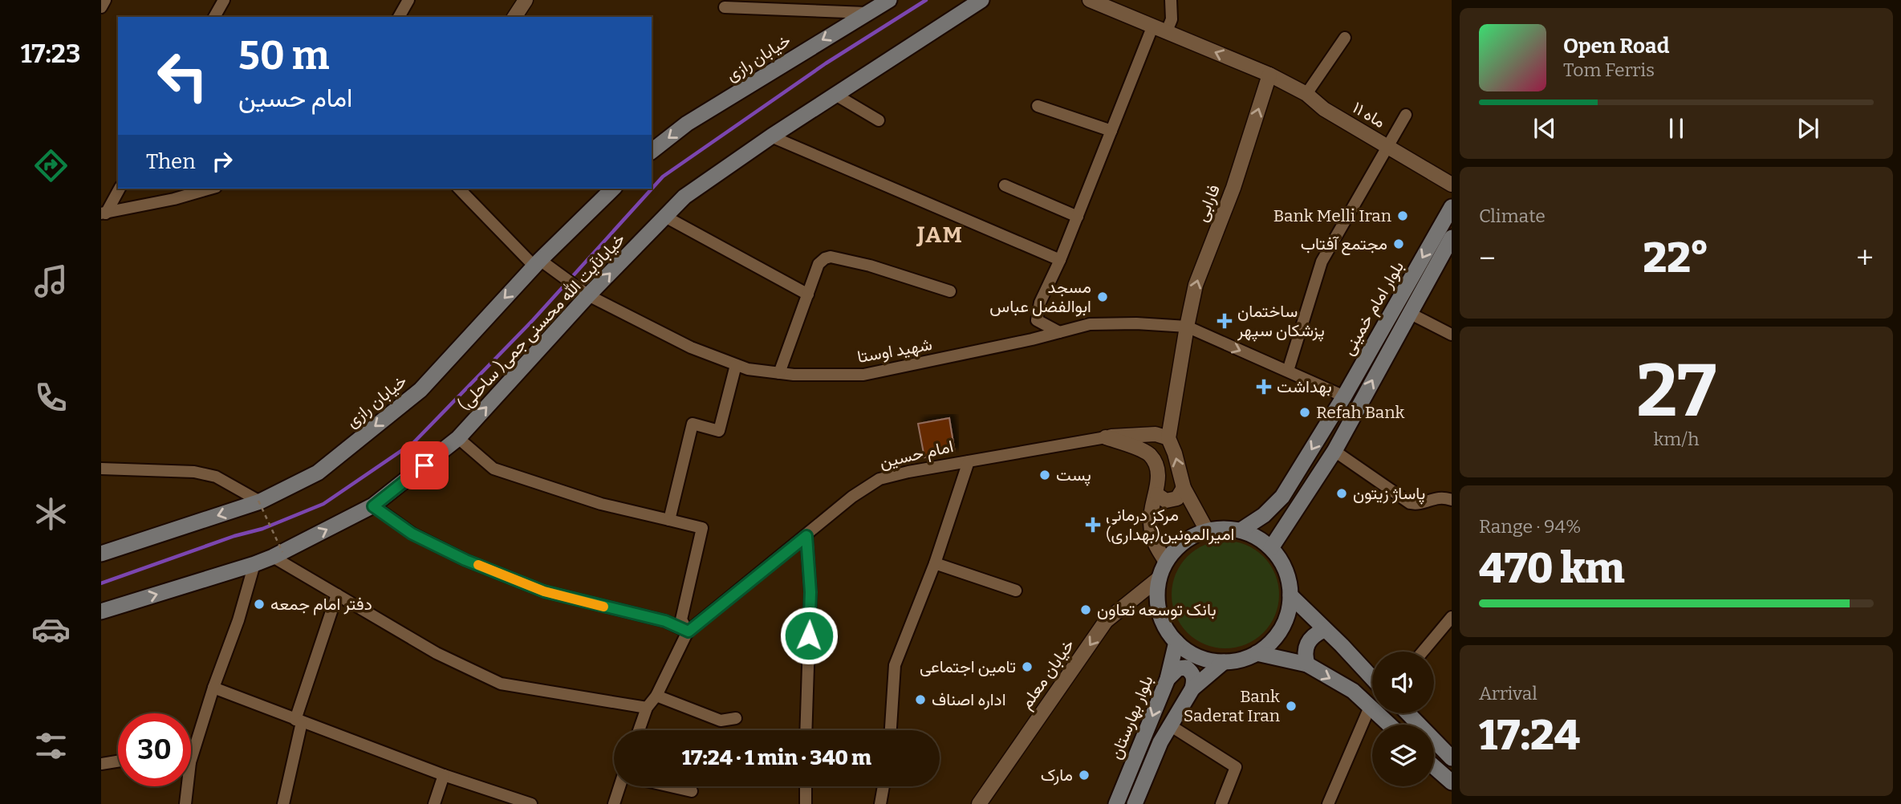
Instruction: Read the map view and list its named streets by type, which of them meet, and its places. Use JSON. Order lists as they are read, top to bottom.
{
  "streets": {
    "main road": [
      "خیابان رازی",
      "بلوار امام خمینی",
      "خیابانآیت الله محسنی جمی( ساحلی)",
      "بلوار بهارستان"
    ],
    "street": [
      "ماه ۱۱",
      "فارابی",
      "شهید اوستا",
      "امام حسین",
      "خیابان معلم"
    ]
  },
  "crossings": [
    ["خیابان رازی", "شهید اوستا"],
    ["ماه ۱۱", "فارابی"],
    ["فارابی", "بلوار امام خمینی"],
    ["فارابی", "شهید اوستا"],
    ["فارابی", "امام حسین"],
    ["فارابی", "خیابان معلم"],
    ["فارابی", "بلوار بهارستان"],
    ["بلوار امام خمینی", "خیابان معلم"],
    ["بلوار امام خمینی", "بلوار بهارستان"],
    ["خیابانآیت الله محسنی جمی( ساحلی)", "شهید اوستا"],
    ["خیابان معلم", "بلوار بهارستان"]
  ],
  "one_way": ["خیابان رازی", "خیابانآیت الله محسنی جمی( ساحلی)", "خیابان معلم"],
  "districts": ["JAM"],
  "places": {
    "other": [
      "Bank Melli Iran",
      "مجتمع آفتاب",
      "مسجد ابوالفضل عباس",
      "Refah Bank",
      "پست",
      "پاساژ زیتون",
      "دفتر امام جمعه",
      "بانک توسعه تعاون",
      "تامین اجتماعی",
      "اداره اصناف",
      "Bank Saderat Iran",
      "مارک"
    ],
    "health": ["ساختمان پزشکان سپهر", "بهداشت", "مرکز درمانی امیرالمونین(بهداری)"]
  },
  "page": {
    "tabs": "17:23",
    "turn": ["50 m", "امام حسین"],
    "song": ["Open Road", "Tom Ferris"],
    "then": "Then",
    "tile": [
      "Climate",
      ["27", "km/h"],
      ["Range · 94%", "470 km"],
      ["Arrival", "17:24"]
    ],
    "heat": ["−", "22°", "+"],
    "limit": "30",
    "trip": "17:24 · 1 min · 340 m"
  }
}
